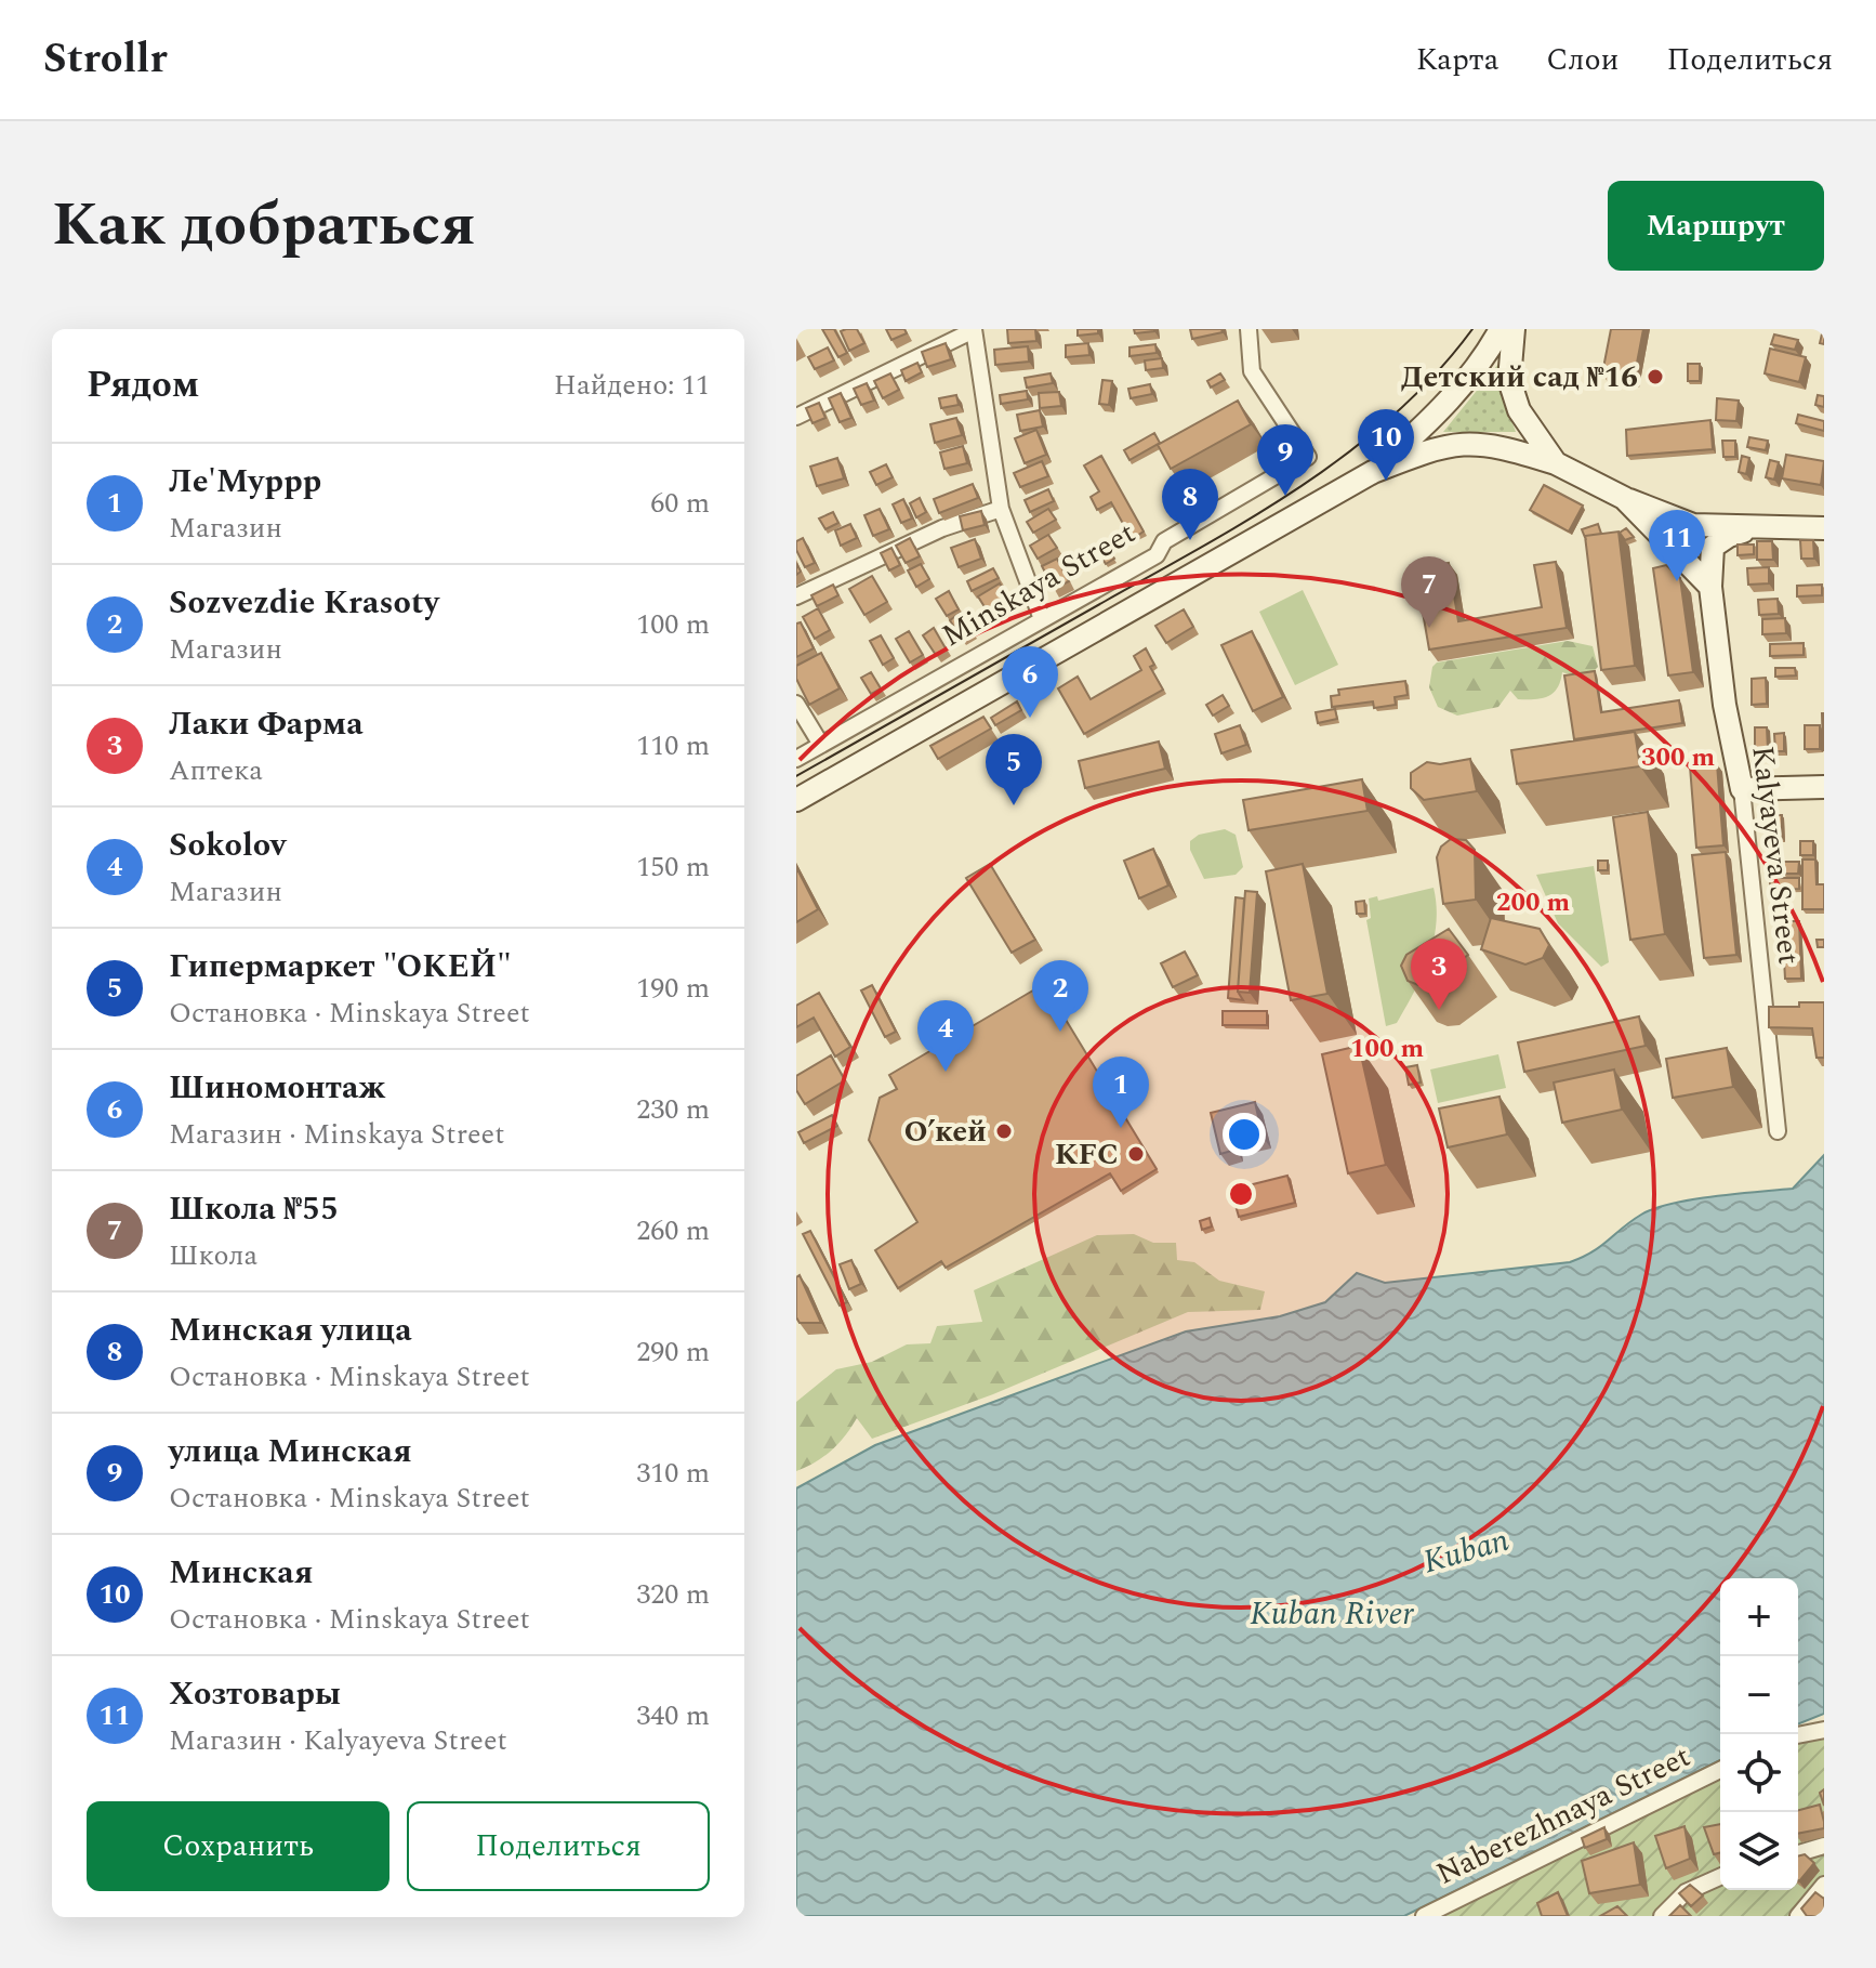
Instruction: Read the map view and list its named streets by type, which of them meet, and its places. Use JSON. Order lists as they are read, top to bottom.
{
  "streets": {
    "main road": ["Kalyayeva Street"],
    "street": ["Minskaya Street", "Naberezhnaya Street"]
  },
  "water": ["Kuban", "Kuban River"],
  "places": ["Детский сад №16", "О’кей", "KFC"],
  "page": {
    "header": "Strollr",
    "nav": ["Карта", "Слои", "Поделиться"],
    "title": "Как добраться",
    "buttons": [
      "Маршрут",
      ["Сохранить", "Поделиться"]
    ],
    "heading": ["Рядом", "Найдено: 11"],
    "pins": [
      "10",
      "9",
      "8",
      "11",
      "7",
      "6",
      "5",
      "3",
      "2",
      "4",
      "1"
    ],
    "list": [
      {
        "mark": "1",
        "name": "Ле'Муррр",
        "note": "Магазин",
        "value": "60 m"
      },
      {
        "mark": "2",
        "name": "Sozvezdie Krasoty",
        "note": "Магазин",
        "value": "100 m"
      },
      {
        "mark": "3",
        "name": "Лаки Фарма",
        "note": "Аптека",
        "value": "110 m"
      },
      {
        "mark": "4",
        "name": "Sokolov",
        "note": "Магазин",
        "value": "150 m"
      },
      {
        "mark": "5",
        "name": "Гипермаркет \"ОКЕЙ\"",
        "note": "Остановка · Minskaya Street",
        "value": "190 m"
      },
      {
        "mark": "6",
        "name": "Шиномонтаж",
        "note": "Магазин · Minskaya Street",
        "value": "230 m"
      },
      {
        "mark": "7",
        "name": "Школа №55",
        "note": "Школа",
        "value": "260 m"
      },
      {
        "mark": "8",
        "name": "Минская улица",
        "note": "Остановка · Minskaya Street",
        "value": "290 m"
      },
      {
        "mark": "9",
        "name": "улица Минская",
        "note": "Остановка · Minskaya Street",
        "value": "310 m"
      },
      {
        "mark": "10",
        "name": "Минская",
        "note": "Остановка · Minskaya Street",
        "value": "320 m"
      },
      {
        "mark": "11",
        "name": "Хозтовары",
        "note": "Магазин · Kalyayeva Street",
        "value": "340 m"
      }
    ],
    "map_buttons": ["+", "−"]
  },
  "rings": ["300 m", "200 m", "100 m"]
}
